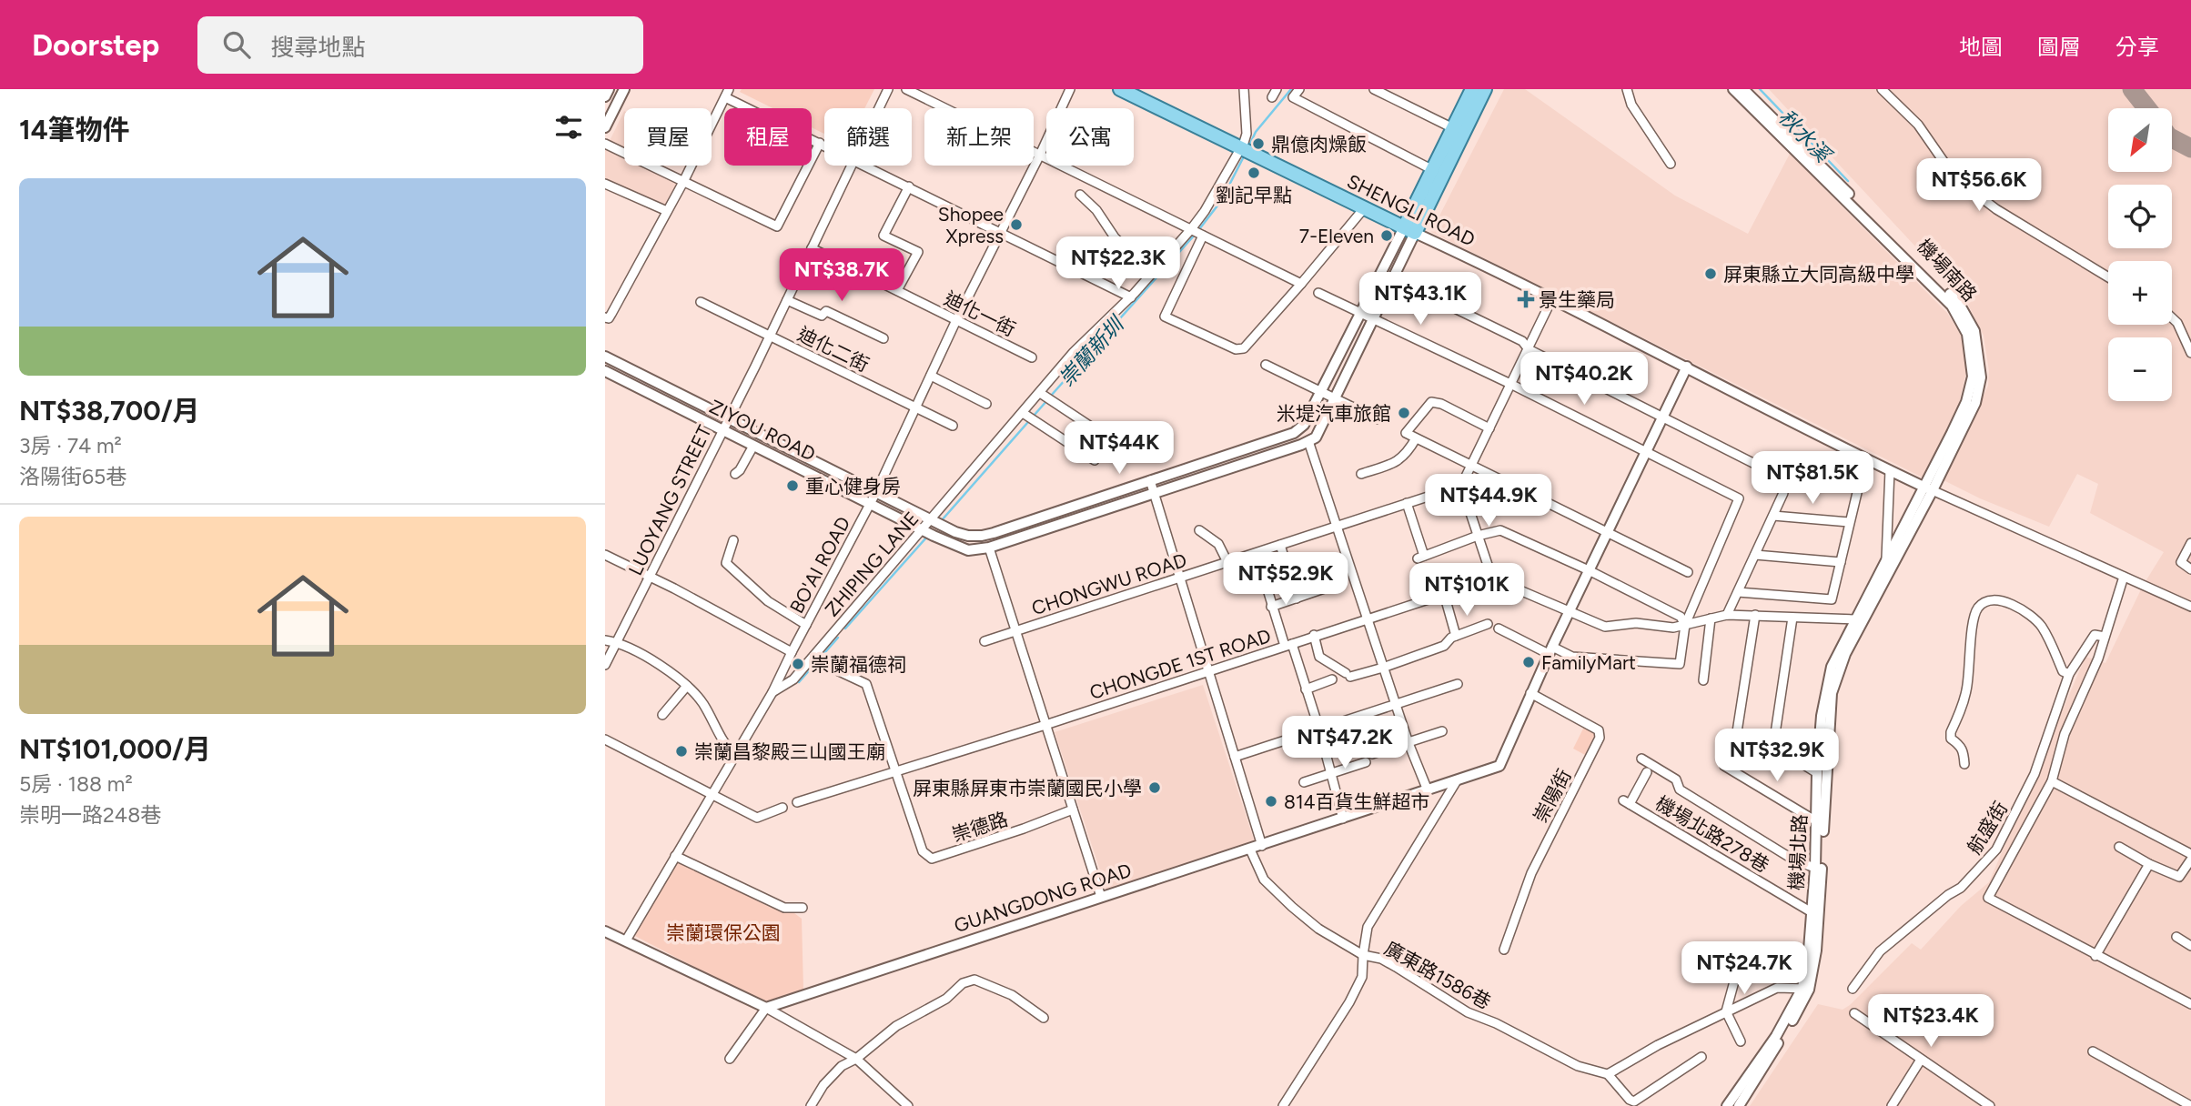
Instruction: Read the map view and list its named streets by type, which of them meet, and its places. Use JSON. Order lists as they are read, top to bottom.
{
  "streets": {
    "main road": ["SHENGLI ROAD"],
    "street": [
      "機場南路",
      "迪化一街",
      "迪化二街",
      "ZIYOU ROAD",
      "LUOYANG STREET",
      "ZHIPING LANE",
      "BO'AI ROAD",
      "CHONGWU ROAD",
      "CHONGDE 1ST ROAD",
      "崇陽街",
      "崇德路",
      "航盛街",
      "機場北路278巷",
      "機場北路",
      "GUANGDONG ROAD",
      "廣東路1586巷"
    ]
  },
  "crossings": [
    ["SHENGLI ROAD", "機場南路"],
    ["SHENGLI ROAD", "機場北路"],
    ["機場南路", "機場北路"],
    ["迪化一街", "LUOYANG STREET"],
    ["迪化一街", "BO'AI ROAD"],
    ["迪化二街", "LUOYANG STREET"],
    ["迪化二街", "BO'AI ROAD"],
    ["ZIYOU ROAD", "LUOYANG STREET"],
    ["ZIYOU ROAD", "ZHIPING LANE"],
    ["ZIYOU ROAD", "BO'AI ROAD"],
    ["ZHIPING LANE", "BO'AI ROAD"],
    ["CHONGDE 1ST ROAD", "崇德路"],
    ["崇陽街", "GUANGDONG ROAD"],
    ["機場北路278巷", "機場北路"],
    ["GUANGDONG ROAD", "廣東路1586巷"]
  ],
  "water": ["秋水溪", "崇蘭新圳"],
  "parks": ["崇蘭環保公園"],
  "places": {
    "other": [
      "鼎億肉燥飯",
      "劉記早點",
      "Shopee Xpress",
      "7-Eleven",
      "屏東縣立大同高級中學",
      "米堤汽車旅館",
      "重心健身房",
      "FamilyMart",
      "崇蘭福德祠",
      "崇蘭昌黎殿三山國王廟",
      "屏東縣屏東市崇蘭國民小學",
      "814百貨生鮮超市"
    ],
    "health": ["景生藥局"]
  },
  "north": "bottom left",
  "page": {
    "header": "Doorstep",
    "search": "搜尋地點",
    "nav": ["地圖", "圖層", "分享"],
    "heading": "14筆物件",
    "map_buttons": ["+", "−"],
    "chip": [
      "買屋",
      "租屋",
      "篩選",
      "新上架",
      "公寓"
    ],
    "price": [
      "NT$56.6K",
      "NT$22.3K",
      "NT$38.7K",
      "NT$43.1K",
      "NT$40.2K",
      "NT$44K",
      "NT$81.5K",
      "NT$44.9K",
      "NT$52.9K",
      "NT$101K",
      "NT$47.2K",
      "NT$32.9K",
      "NT$24.7K",
      "NT$23.4K"
    ],
    "list": [
      {
        "name": "NT$38,700/月",
        "note": "3房 · 74 m² · 洛陽街65巷"
      },
      {
        "name": "NT$101,000/月",
        "note": "5房 · 188 m² · 崇明一路248巷"
      }
    ]
  }
}
